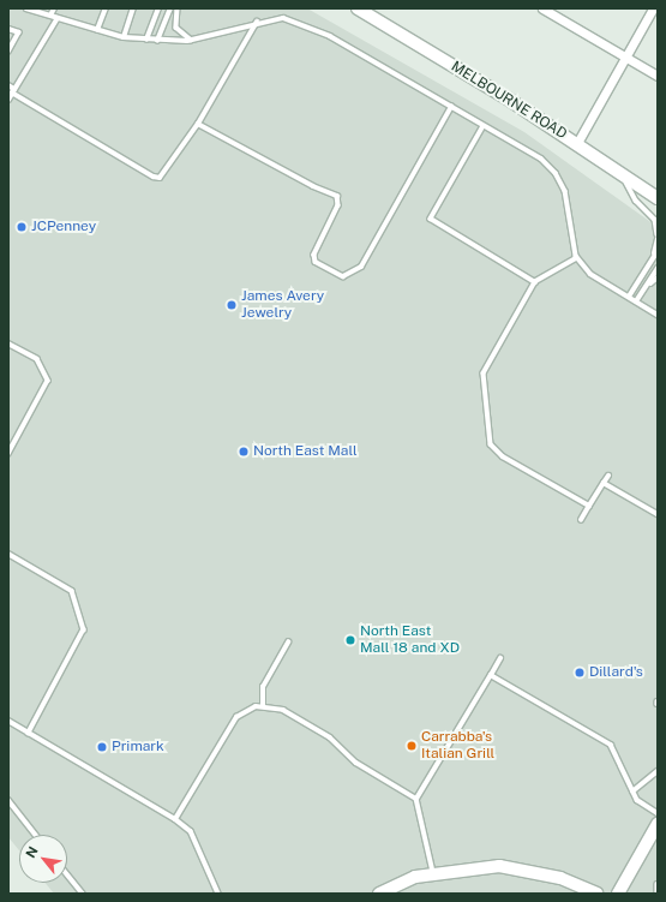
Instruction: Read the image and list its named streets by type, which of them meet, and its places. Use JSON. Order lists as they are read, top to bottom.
{
  "streets": {
    "main road": ["MELBOURNE ROAD"]
  },
  "places": [
    "JCPenney",
    "James Avery Jewelry",
    "North East Mall",
    "North East Mall 18 and XD",
    "Dillard's",
    "Carrabba's Italian Grill",
    "Primark"
  ],
  "north": "top left"
}
